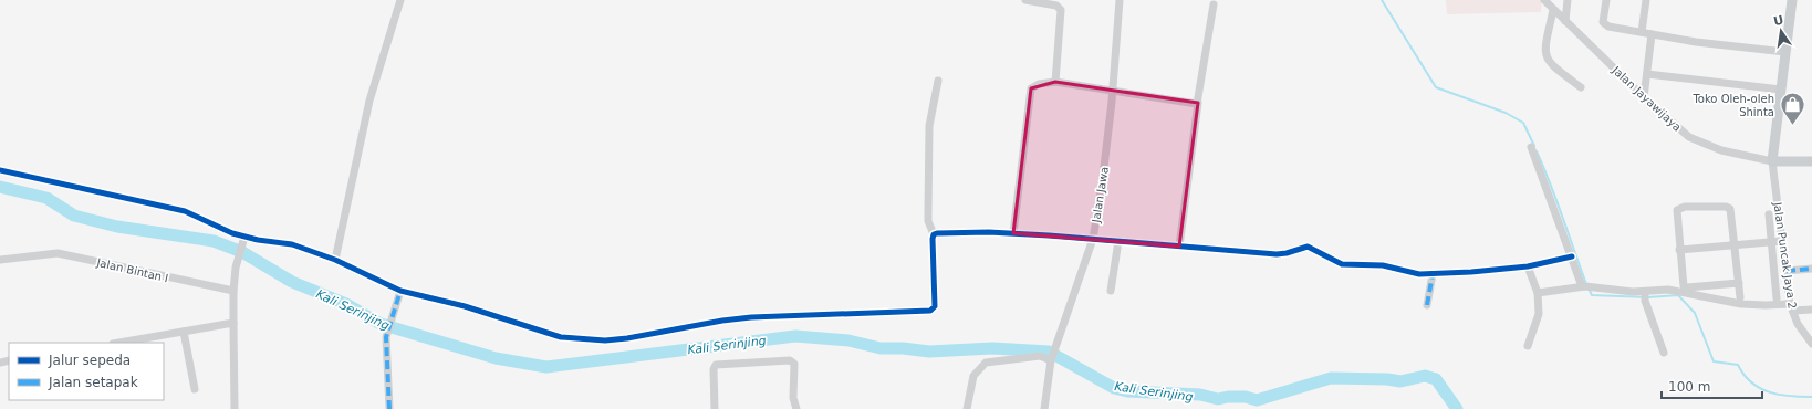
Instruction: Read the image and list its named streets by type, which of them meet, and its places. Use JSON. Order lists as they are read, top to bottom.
{
  "streets": {
    "street": [
      "Jalan Jayawijaya",
      "Jalan Jawa",
      "Jalan Puncak Jaya 2",
      "Jalan Bintan I"
    ]
  },
  "crossings": [
    ["Jalan Jayawijaya", "Jalan Puncak Jaya 2"]
  ],
  "water": ["Kali Serinjing"],
  "places": {
    "shop": ["Toko Oleh-oleh Shinta"]
  },
  "legend": ["Jalur sepeda", "Jalan setapak"],
  "scale_bar": "100 m",
  "north": "top"
}
